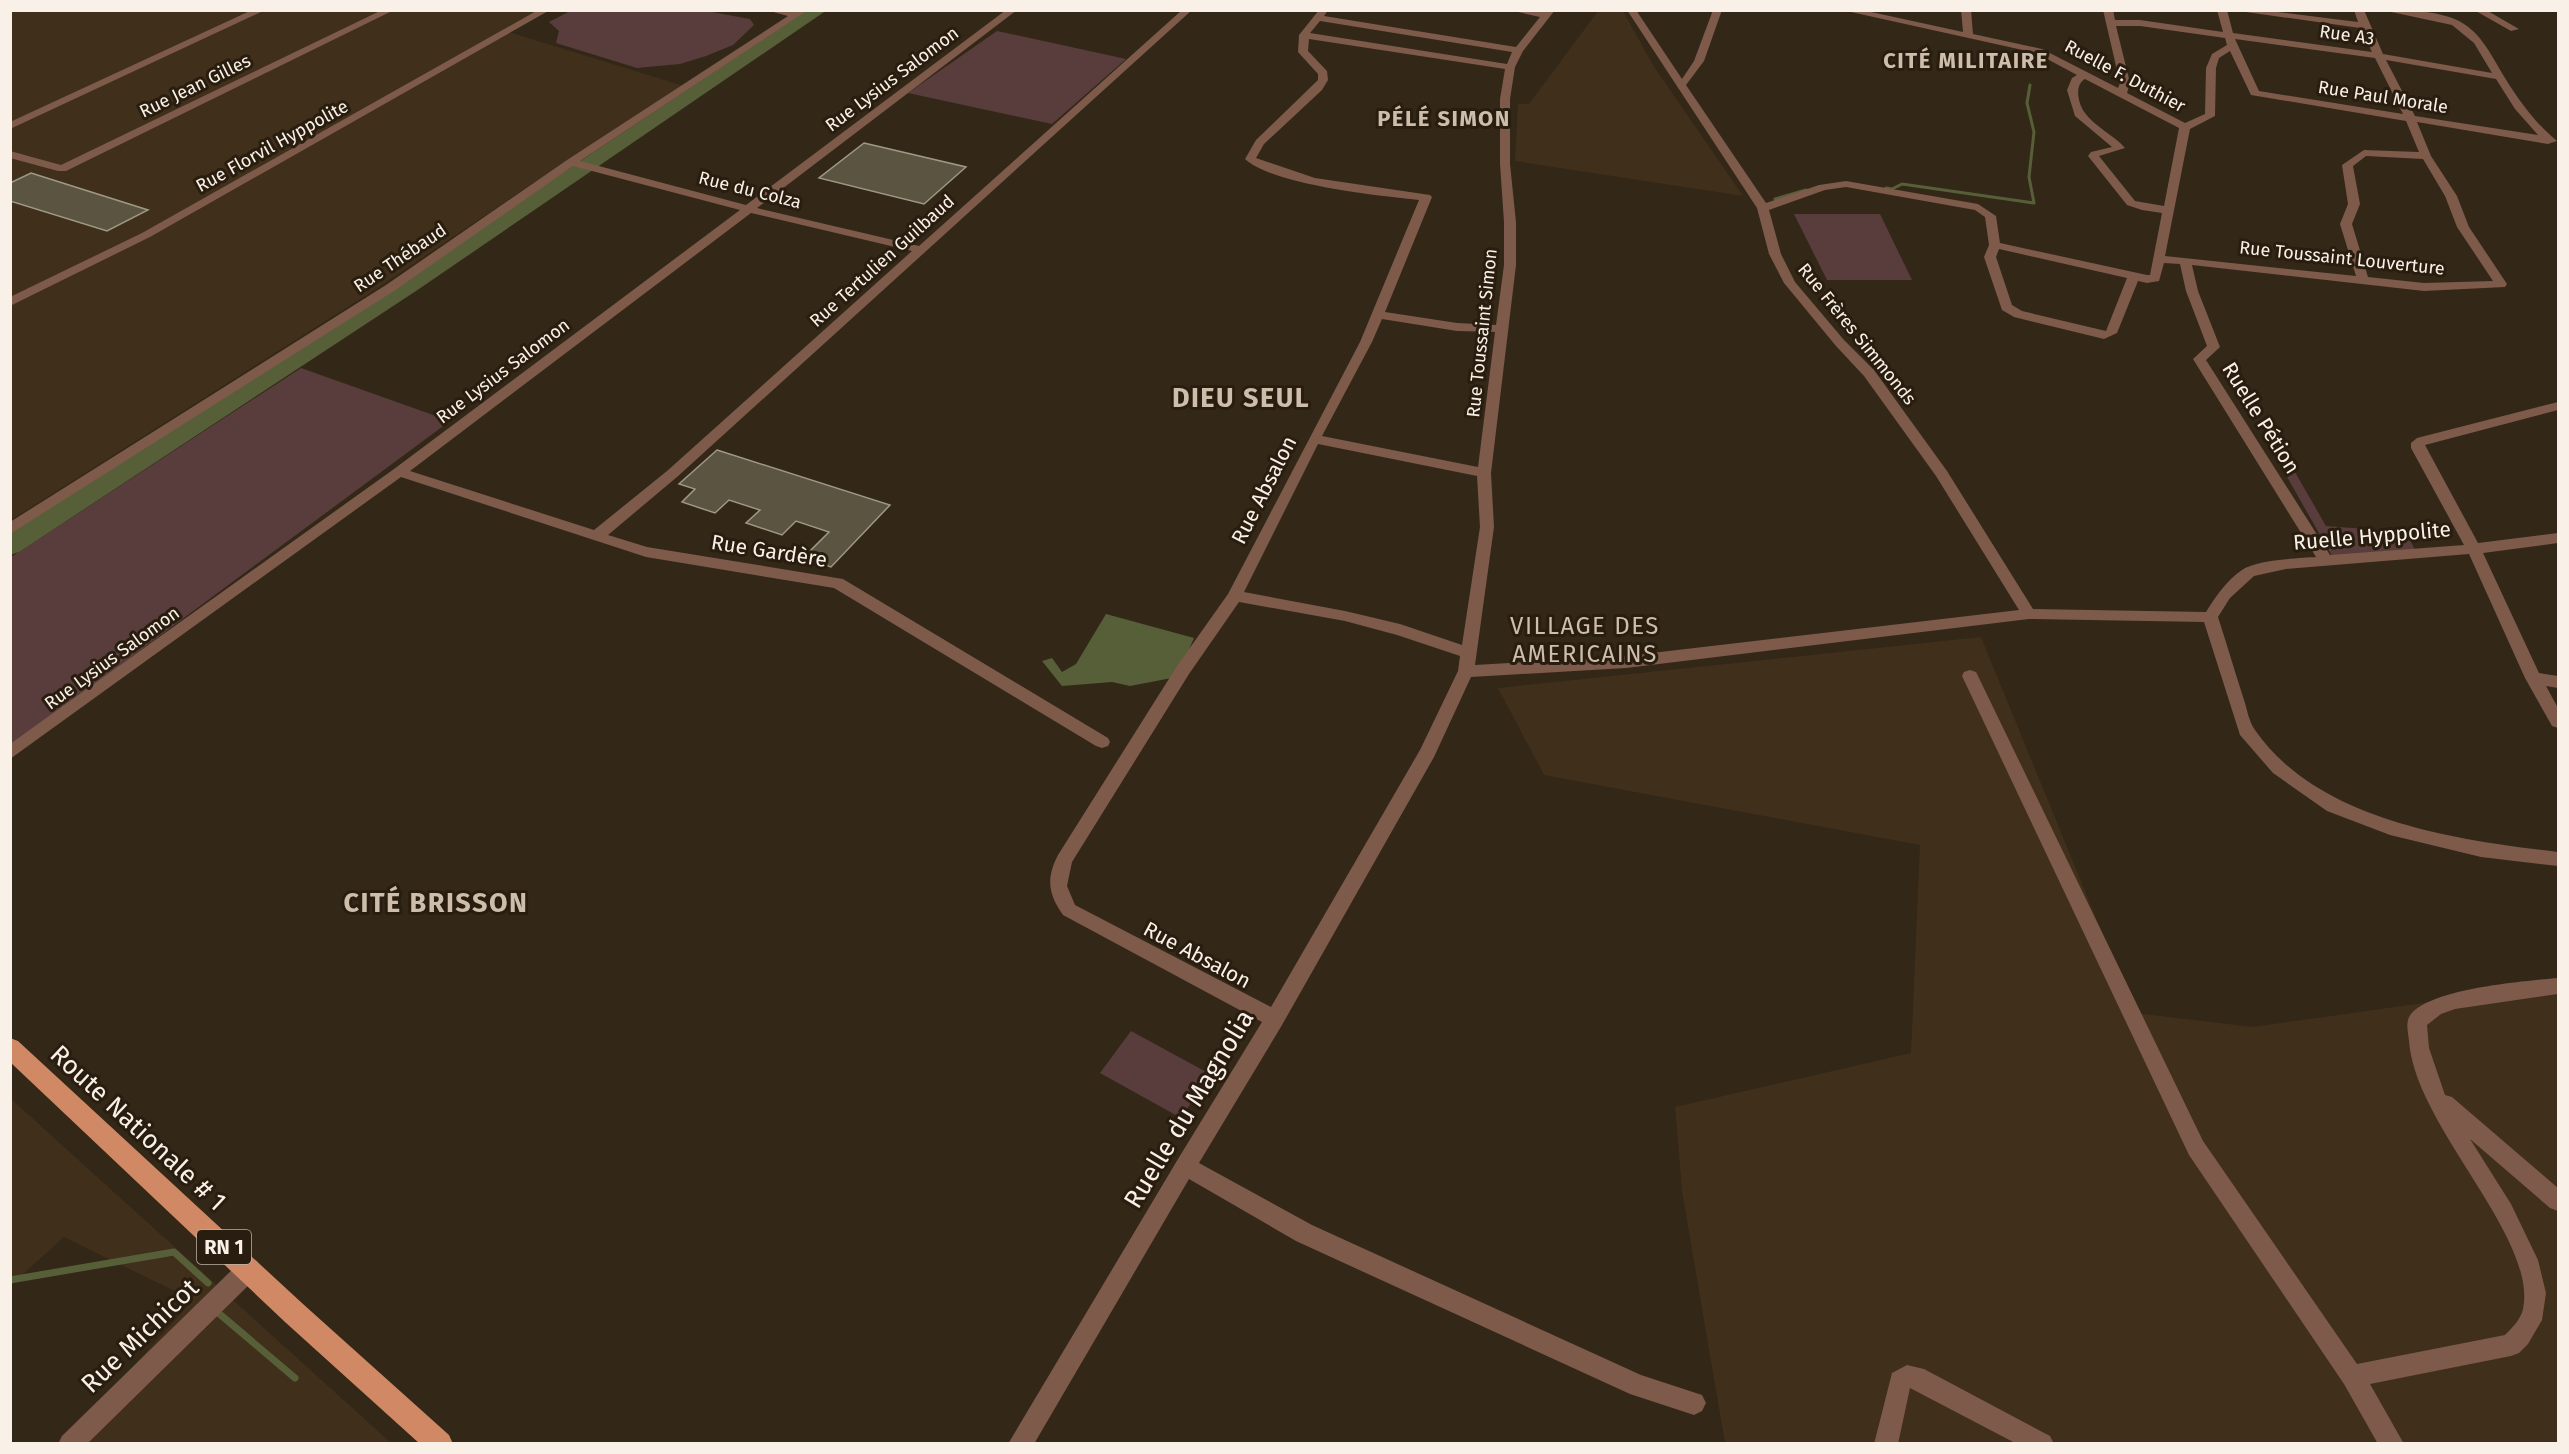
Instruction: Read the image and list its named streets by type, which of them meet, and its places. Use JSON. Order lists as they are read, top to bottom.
{
  "streets": {
    "main road": ["Route Nationale # 1", "RN 1"],
    "street": [
      "Rue A3",
      "Ruelle F. Duthier",
      "Rue Lysius Salomon",
      "Rue Jean Gilles",
      "Rue Paul Morale",
      "Rue Florvil Hyppolite",
      "Rue du Colza",
      "Rue Thébaud",
      "Rue Toussaint Louverture",
      "Rue Tertulien Guilbaud",
      "Rue Toussaint Simon",
      "Rue Frères Simmonds",
      "Ruelle Pétion",
      "Rue Absalon",
      "Ruelle Hyppolite",
      "Rue Gardère",
      "Ruelle du Magnolia",
      "Rue Michicot"
    ]
  },
  "crossings": [
    ["Rue A3", "Rue Toussaint Louverture"],
    ["Ruelle F. Duthier", "Rue Toussaint Louverture"],
    ["Rue Lysius Salomon", "Rue du Colza"],
    ["Rue Lysius Salomon", "Rue Gardère"],
    ["Rue Paul Morale", "Rue Toussaint Louverture"],
    ["Rue du Colza", "Rue Thébaud"],
    ["Rue du Colza", "Rue Tertulien Guilbaud"],
    ["Rue Toussaint Louverture", "Ruelle Pétion"],
    ["Rue Tertulien Guilbaud", "Rue Gardère"],
    ["Rue Toussaint Simon", "Ruelle du Magnolia"],
    ["Ruelle Pétion", "Ruelle Hyppolite"],
    ["Rue Absalon", "Ruelle du Magnolia"],
    ["Route Nationale # 1", "Rue Michicot"]
  ],
  "districts": [
    "CITÉ MILITAIRE",
    "PÉLÉ SIMON",
    "DIEU SEUL",
    "VILLAGE DES AMERICAINS",
    "CITÉ BRISSON"
  ]
}
